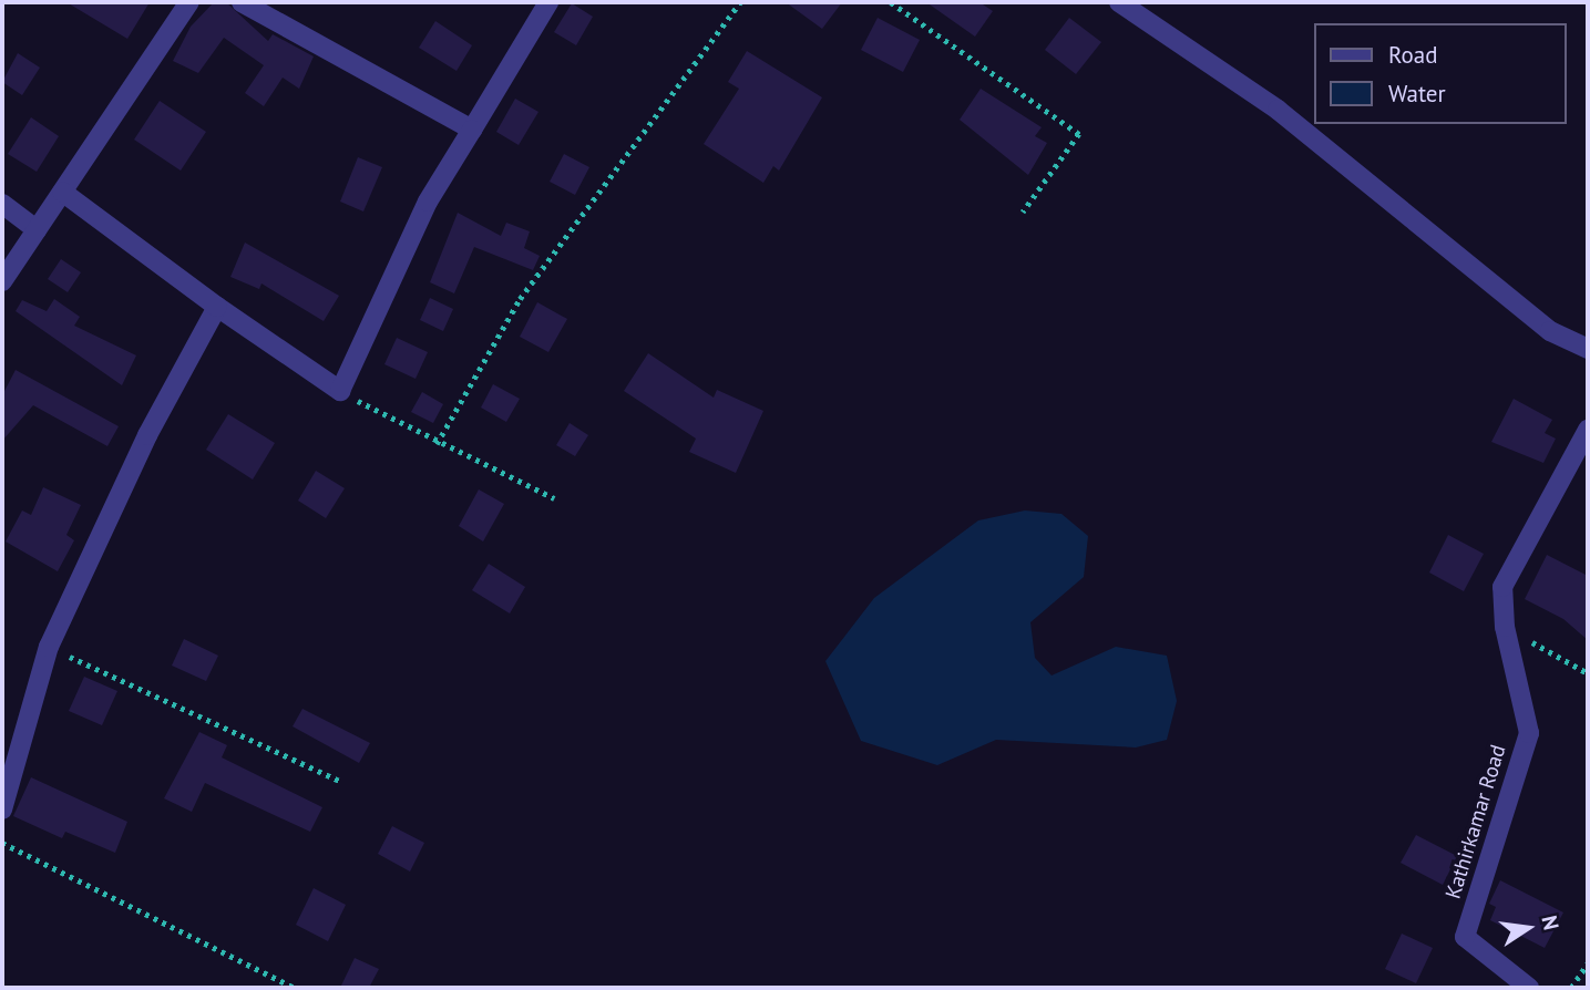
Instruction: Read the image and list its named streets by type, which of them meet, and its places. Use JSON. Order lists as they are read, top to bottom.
{
  "streets": {
    "street": ["Kathirkamar Road"]
  },
  "legend": ["Road", "Water"],
  "north": "right"
}
